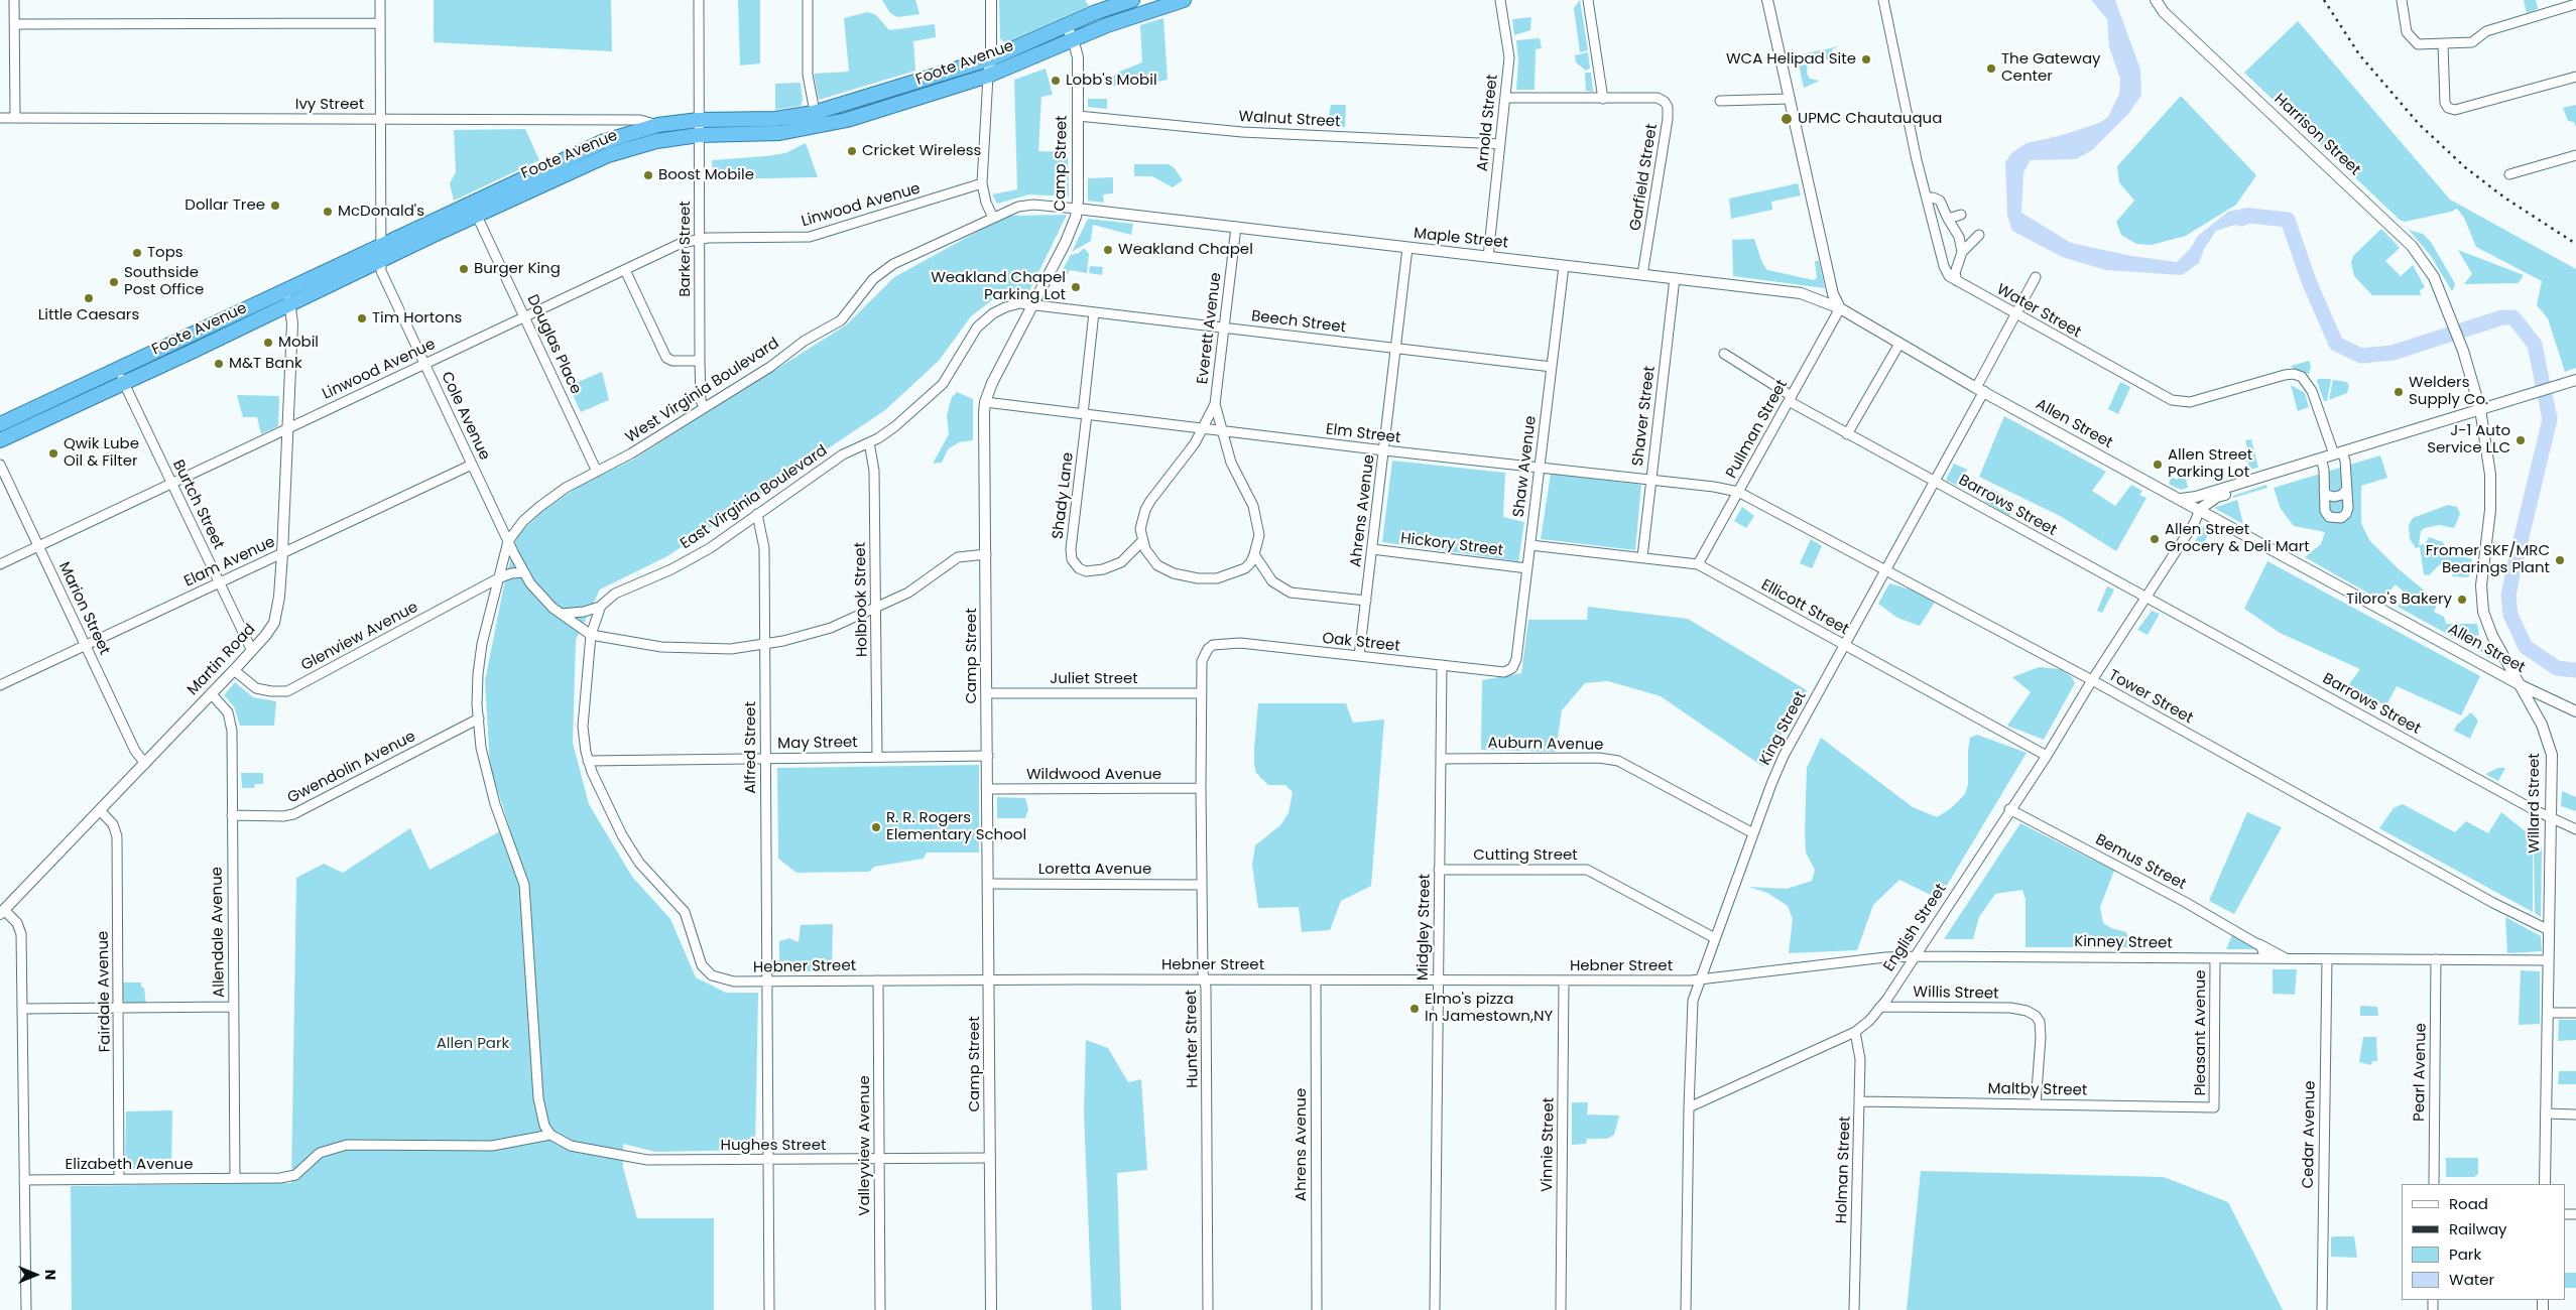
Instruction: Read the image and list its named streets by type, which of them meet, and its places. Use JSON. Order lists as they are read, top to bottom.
{
  "streets": {
    "highway": ["Foote Avenue"],
    "street": [
      "Ivy Street",
      "Walnut Street",
      "Arnold Street",
      "Harrison Street",
      "Camp Street",
      "Garfield Street",
      "Linwood Avenue",
      "Maple Street",
      "Barker Street",
      "Water Street",
      "Beech Street",
      "Everett Avenue",
      "Douglas Place",
      "West Virginia Boulevard",
      "Cole Avenue",
      "Shaver Street",
      "Allen Street",
      "Pullman Street",
      "Elm Street",
      "Shaw Avenue",
      "Shady Lane",
      "East Virginia Boulevard",
      "Burtch Street",
      "Barrows Street",
      "Ahrens Avenue",
      "Hickory Street",
      "Elam Avenue",
      "Holbrook Street",
      "Ellicott Street",
      "Marion Street",
      "Glenview Avenue",
      "Oak Street",
      "Martin Road",
      "Juliet Street",
      "Tower Street",
      "King Street",
      "May Street",
      "Auburn Avenue",
      "Alfred Street",
      "Gwendolin Avenue",
      "Wildwood Avenue",
      "Willard Street",
      "Cutting Street",
      "Bemus Street",
      "Loretta Avenue",
      "Midgley Street",
      "English Street",
      "Allendale Avenue",
      "Kinney Street",
      "Hebner Street",
      "Fairdale Avenue",
      "Willis Street",
      "Pleasant Avenue",
      "Hunter Street",
      "Pearl Avenue",
      "Maltby Street",
      "Cedar Avenue",
      "Vinnie Street",
      "Hughes Street",
      "Valleyview Avenue",
      "Elizabeth Avenue",
      "Holman Street"
    ]
  },
  "crossings": [
    ["Foote Avenue", "Ivy Street"],
    ["Foote Avenue", "Camp Street"],
    ["Foote Avenue", "Barker Street"],
    ["Foote Avenue", "Douglas Place"],
    ["Foote Avenue", "Cole Avenue"],
    ["Foote Avenue", "Burtch Street"],
    ["Foote Avenue", "Martin Road"],
    ["Ivy Street", "Cole Avenue"],
    ["Walnut Street", "Arnold Street"],
    ["Walnut Street", "Camp Street"],
    ["Arnold Street", "Maple Street"],
    ["Harrison Street", "Willard Street"],
    ["Camp Street", "Maple Street"],
    ["Camp Street", "Beech Street"],
    ["Camp Street", "West Virginia Boulevard"],
    ["Camp Street", "Elm Street"],
    ["Camp Street", "East Virginia Boulevard"],
    ["Camp Street", "Juliet Street"],
    ["Camp Street", "May Street"],
    ["Camp Street", "Wildwood Avenue"],
    ["Camp Street", "Loretta Avenue"],
    ["Camp Street", "Hebner Street"],
    ["Camp Street", "Hughes Street"],
    ["Garfield Street", "Maple Street"],
    ["Linwood Avenue", "Barker Street"],
    ["Linwood Avenue", "Douglas Place"],
    ["Linwood Avenue", "Cole Avenue"],
    ["Linwood Avenue", "Burtch Street"],
    ["Linwood Avenue", "Marion Street"],
    ["Linwood Avenue", "Martin Road"],
    ["Maple Street", "Everett Avenue"],
    ["Maple Street", "West Virginia Boulevard"],
    ["Maple Street", "Shaver Street"],
    ["Maple Street", "Allen Street"],
    ["Maple Street", "Pullman Street"],
    ["Maple Street", "Shaw Avenue"],
    ["Maple Street", "Ahrens Avenue"],
    ["Barker Street", "West Virginia Boulevard"],
    ["Water Street", "King Street"],
    ["Beech Street", "Everett Avenue"],
    ["Beech Street", "Shaw Avenue"],
    ["Beech Street", "Shady Lane"],
    ["Beech Street", "East Virginia Boulevard"],
    ["Beech Street", "Ahrens Avenue"],
    ["Douglas Place", "West Virginia Boulevard"],
    ["West Virginia Boulevard", "Cole Avenue"],
    ["West Virginia Boulevard", "Glenview Avenue"],
    ["West Virginia Boulevard", "Gwendolin Avenue"],
    ["West Virginia Boulevard", "Hughes Street"],
    ["West Virginia Boulevard", "Elizabeth Avenue"],
    ["Cole Avenue", "Elam Avenue"],
    ["Shaver Street", "Elm Street"],
    ["Shaver Street", "Ellicott Street"],
    ["Allen Street", "Pullman Street"],
    ["Allen Street", "King Street"],
    ["Allen Street", "Willard Street"],
    ["Allen Street", "English Street"],
    ["Pullman Street", "Elm Street"],
    ["Pullman Street", "Barrows Street"],
    ["Pullman Street", "Ellicott Street"],
    ["Pullman Street", "Tower Street"],
    ["Elm Street", "Shaw Avenue"],
    ["Elm Street", "Shady Lane"],
    ["Elm Street", "Ahrens Avenue"],
    ["Elm Street", "Tower Street"],
    ["Shaw Avenue", "Hickory Street"],
    ["Shaw Avenue", "Ellicott Street"],
    ["Shaw Avenue", "Oak Street"],
    ["East Virginia Boulevard", "Holbrook Street"],
    ["East Virginia Boulevard", "Alfred Street"],
    ["Burtch Street", "Elam Avenue"],
    ["Burtch Street", "Martin Road"],
    ["Barrows Street", "King Street"],
    ["Barrows Street", "Willard Street"],
    ["Barrows Street", "English Street"],
    ["Ahrens Avenue", "Hickory Street"],
    ["Ahrens Avenue", "Oak Street"],
    ["Ahrens Avenue", "Hebner Street"],
    ["Elam Avenue", "Marion Street"],
    ["Elam Avenue", "Martin Road"],
    ["Holbrook Street", "May Street"],
    ["Ellicott Street", "King Street"],
    ["Ellicott Street", "English Street"],
    ["Marion Street", "Martin Road"],
    ["Glenview Avenue", "Martin Road"],
    ["Oak Street", "Midgley Street"],
    ["Oak Street", "Hunter Street"],
    ["Martin Road", "Allendale Avenue"],
    ["Martin Road", "Fairdale Avenue"],
    ["Juliet Street", "Hunter Street"],
    ["Tower Street", "King Street"],
    ["Tower Street", "Willard Street"],
    ["Tower Street", "English Street"],
    ["King Street", "Auburn Avenue"],
    ["King Street", "Cutting Street"],
    ["King Street", "English Street"],
    ["King Street", "Kinney Street"],
    ["King Street", "Hebner Street"],
    ["May Street", "Alfred Street"],
    ["May Street", "Hebner Street"],
    ["Auburn Avenue", "Midgley Street"],
    ["Alfred Street", "Hebner Street"],
    ["Gwendolin Avenue", "Allendale Avenue"],
    ["Wildwood Avenue", "Hunter Street"],
    ["Willard Street", "Kinney Street"],
    ["Cutting Street", "Midgley Street"],
    ["Bemus Street", "English Street"],
    ["Bemus Street", "Kinney Street"],
    ["Loretta Avenue", "Hunter Street"],
    ["Midgley Street", "Hebner Street"],
    ["English Street", "Kinney Street"],
    ["English Street", "Willis Street"],
    ["English Street", "Holman Street"],
    ["Allendale Avenue", "Elizabeth Avenue"],
    ["Kinney Street", "Hebner Street"],
    ["Kinney Street", "Pleasant Avenue"],
    ["Kinney Street", "Pearl Avenue"],
    ["Kinney Street", "Cedar Avenue"],
    ["Hebner Street", "Hunter Street"],
    ["Hebner Street", "Vinnie Street"],
    ["Hebner Street", "Valleyview Avenue"],
    ["Fairdale Avenue", "Elizabeth Avenue"],
    ["Willis Street", "Maltby Street"],
    ["Pleasant Avenue", "Maltby Street"],
    ["Maltby Street", "Holman Street"],
    ["Hughes Street", "Valleyview Avenue"],
    ["Hughes Street", "Elizabeth Avenue"]
  ],
  "parks": ["Allen Park"],
  "places": [
    "WCA Helipad Site",
    "The Gateway Center",
    "Lobb's Mobil",
    "UPMC Chautauqua",
    "Cricket Wireless",
    "Boost Mobile",
    "Dollar Tree",
    "McDonald's",
    "Weakland Chapel",
    "Tops",
    "Burger King",
    "Southside Post Office",
    "Weakland Chapel Parking Lot",
    "Little Caesars",
    "Tim Hortons",
    "Mobil",
    "M&T Bank",
    "Welders Supply Co.",
    "J-1 Auto Service LLC",
    "Qwik Lube Oil & Filter",
    "Allen Street Parking Lot",
    "Allen Street Grocery & Deli Mart",
    "Fromer SKF/MRC Bearings Plant",
    "Tiloro's Bakery",
    "R. R. Rogers Elementary School",
    "Elmo's pizza In Jamestown,NY"
  ],
  "legend": [
    "Road",
    "Railway",
    "Park",
    "Water"
  ],
  "north": "right"
}
